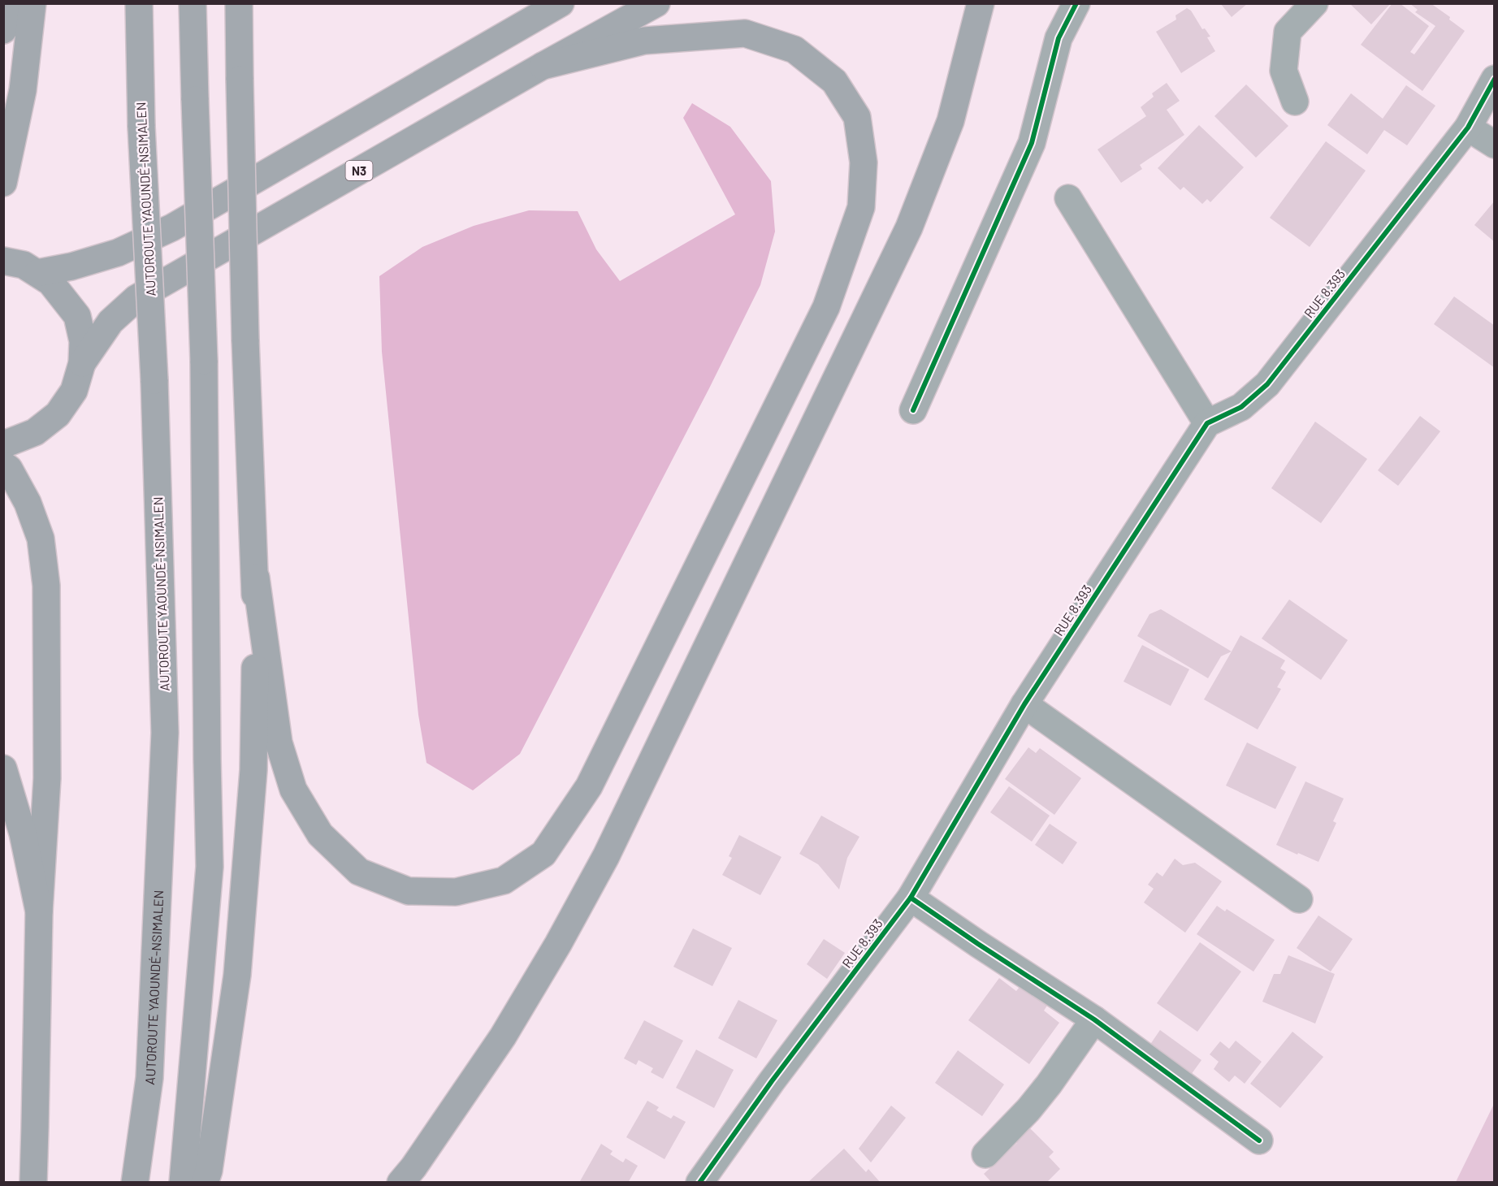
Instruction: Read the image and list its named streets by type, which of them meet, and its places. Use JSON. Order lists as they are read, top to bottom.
{
  "streets": {
    "highway": ["N3", "AUTOROUTE YAOUNDÉ-NSIMALEN"],
    "street": ["RUE 8.393"]
  }
}
